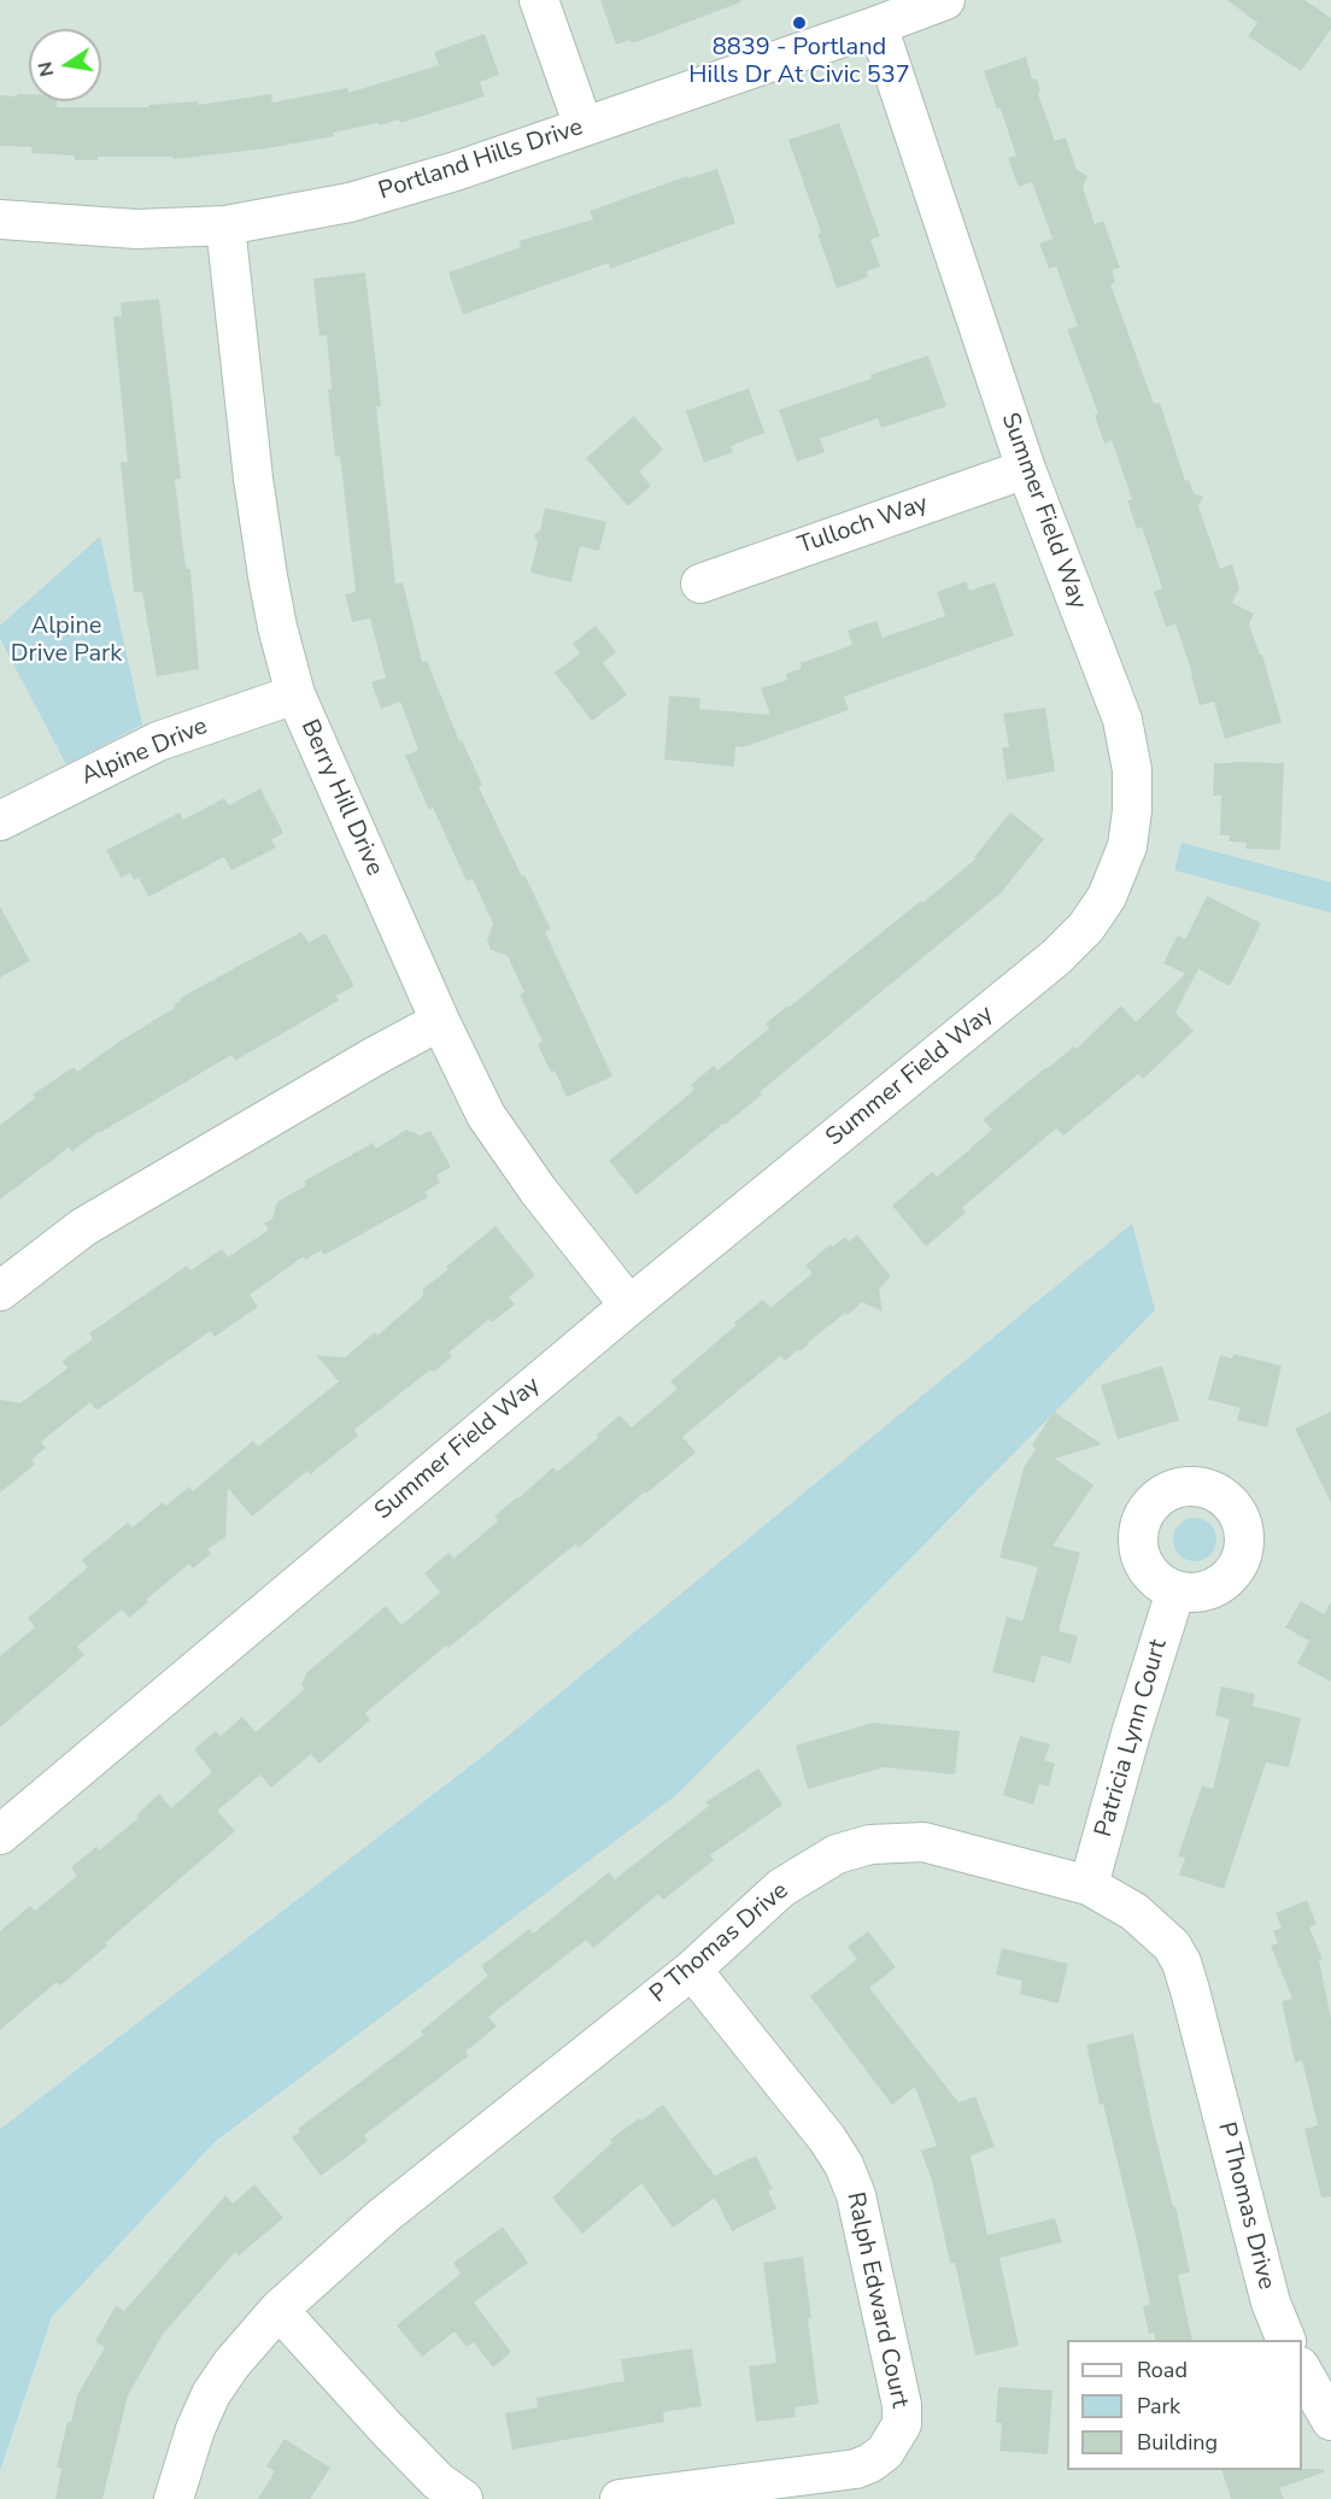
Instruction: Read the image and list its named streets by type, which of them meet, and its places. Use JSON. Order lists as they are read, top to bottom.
{
  "streets": {
    "street": [
      "Portland Hills Drive",
      "Summer Field Way",
      "Tulloch Way",
      "Alpine Drive",
      "Berry Hill Drive",
      "Patricia Lynn Court",
      "P Thomas Drive",
      "Ralph Edward Court"
    ]
  },
  "crossings": [
    ["Portland Hills Drive", "Summer Field Way"],
    ["Portland Hills Drive", "Berry Hill Drive"],
    ["Summer Field Way", "Tulloch Way"],
    ["Summer Field Way", "Berry Hill Drive"],
    ["Alpine Drive", "Berry Hill Drive"],
    ["Patricia Lynn Court", "P Thomas Drive"],
    ["P Thomas Drive", "Ralph Edward Court"]
  ],
  "parks": ["Alpine Drive Park"],
  "places": ["8839 - Portland Hills Dr At Civic 537"],
  "legend": ["Road", "Park", "Building"],
  "north": "left"
}
